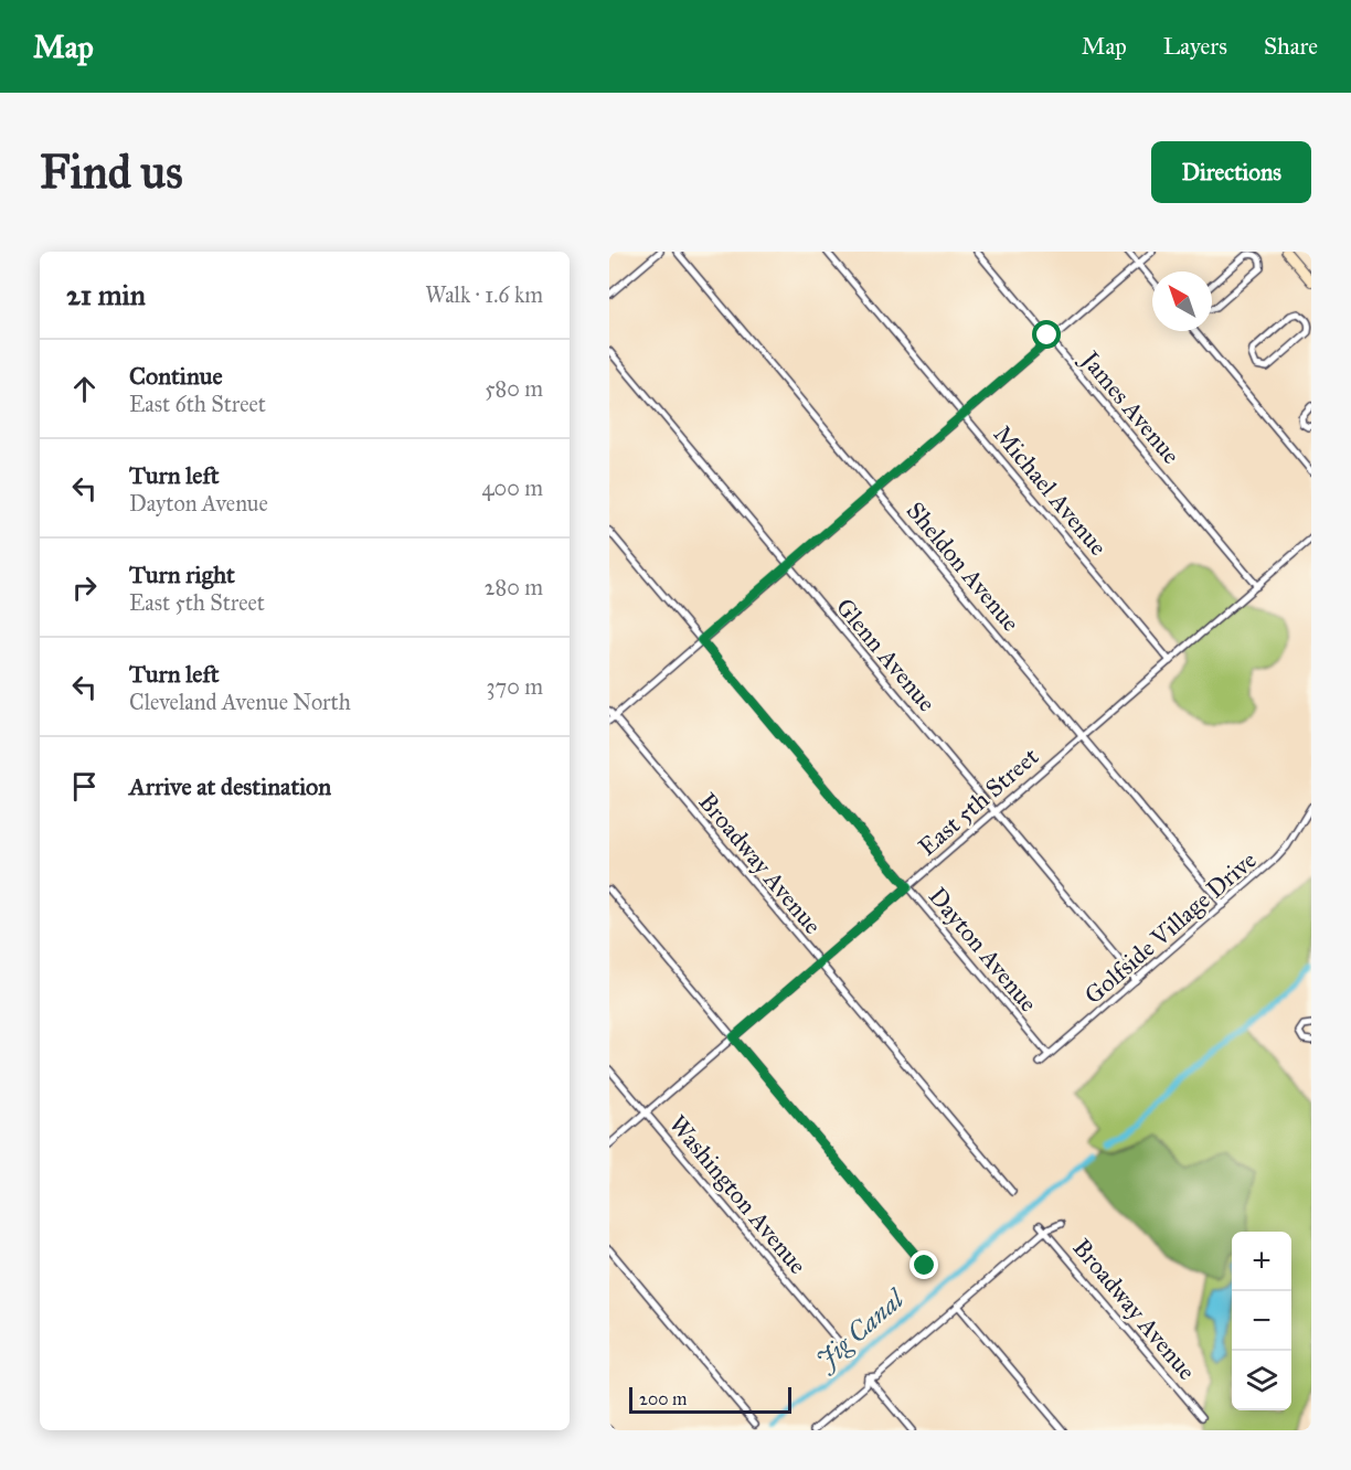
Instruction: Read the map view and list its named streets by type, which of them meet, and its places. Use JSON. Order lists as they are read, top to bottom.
{
  "streets": {
    "street": [
      "James Avenue",
      "Michael Avenue",
      "Sheldon Avenue",
      "Glenn Avenue",
      "East 5th Street",
      "Broadway Avenue",
      "Golfside Village Drive",
      "Dayton Avenue",
      "Washington Avenue"
    ]
  },
  "crossings": [
    ["James Avenue", "East 5th Street"],
    ["Michael Avenue", "East 5th Street"],
    ["Sheldon Avenue", "East 5th Street"],
    ["Sheldon Avenue", "Golfside Village Drive"],
    ["Glenn Avenue", "East 5th Street"],
    ["Glenn Avenue", "Golfside Village Drive"],
    ["East 5th Street", "Broadway Avenue"],
    ["East 5th Street", "Dayton Avenue"],
    ["East 5th Street", "Washington Avenue"],
    ["Golfside Village Drive", "Dayton Avenue"]
  ],
  "water": ["Jig Canal"],
  "scale_bar": "200 m",
  "north": "top left",
  "page": {
    "header": "Map",
    "nav": ["Map", "Layers", "Share"],
    "buttons": "Directions",
    "title": "Find us",
    "heading": ["21 min", "Walk · 1.6 km"],
    "list": [
      ["Continue", "East 6th Street", "580 m"],
      ["Turn left", "Dayton Avenue", "400 m"],
      ["Turn right", "East 5th Street", "280 m"],
      ["Turn left", "Cleveland Avenue North", "370 m"],
      "Arrive at destination"
    ],
    "map_buttons": ["+", "−"],
    "scale": "200 m"
  }
}
